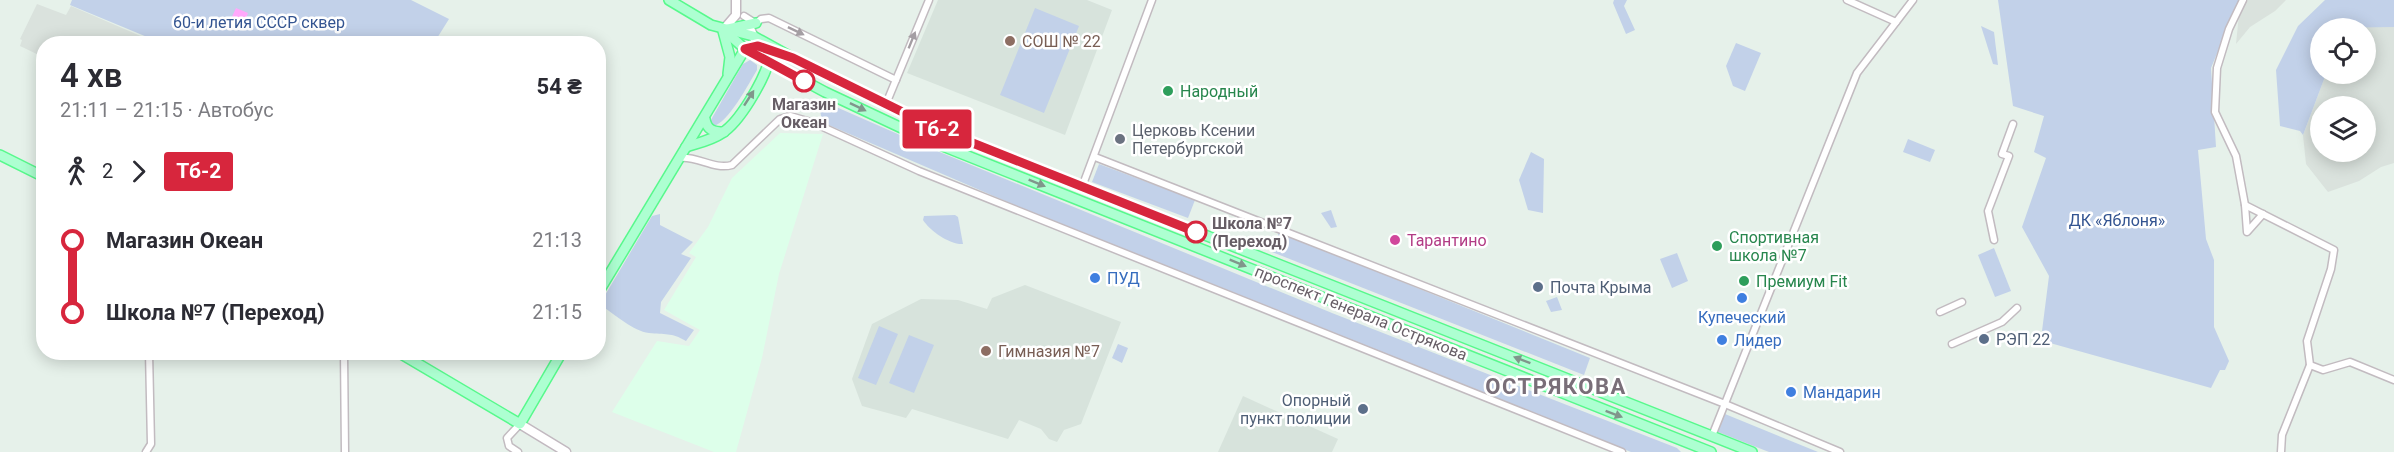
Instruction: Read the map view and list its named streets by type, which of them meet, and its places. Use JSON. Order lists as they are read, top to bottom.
{
  "streets": {
    "main road": ["проспект Генерала Острякова"]
  },
  "districts": ["ОСТРЯКОВА"],
  "parks": ["60-и летия СССР сквер", "ДК «Яблоня»"],
  "places": [
    "СОШ № 22",
    "Магазин Океан",
    "Народный",
    "Церковь Ксении Петербургской",
    "Школа №7 (Переход)",
    "Тарантино",
    "Спортивная школа №7",
    "ПУД",
    "Премиум Fit",
    "Почта Крыма",
    "Купеческий",
    "РЭП 22",
    "Лидер",
    "Гимназия №7",
    "Мандарин",
    "Опорный пункт полиции"
  ],
  "lines": ["bus line Тб-2"],
  "page": {
    "on_map": "Тб-2",
    "heading": ["4 хв", "21:11 – 21:15 · Автобус", "54 ₴"],
    "legs": ["2", "Тб-2"],
    "list": [
      {
        "name": "Магазин Океан",
        "value": "21:13"
      },
      {
        "name": "Школа №7 (Переход)",
        "value": "21:15"
      }
    ]
  }
}
